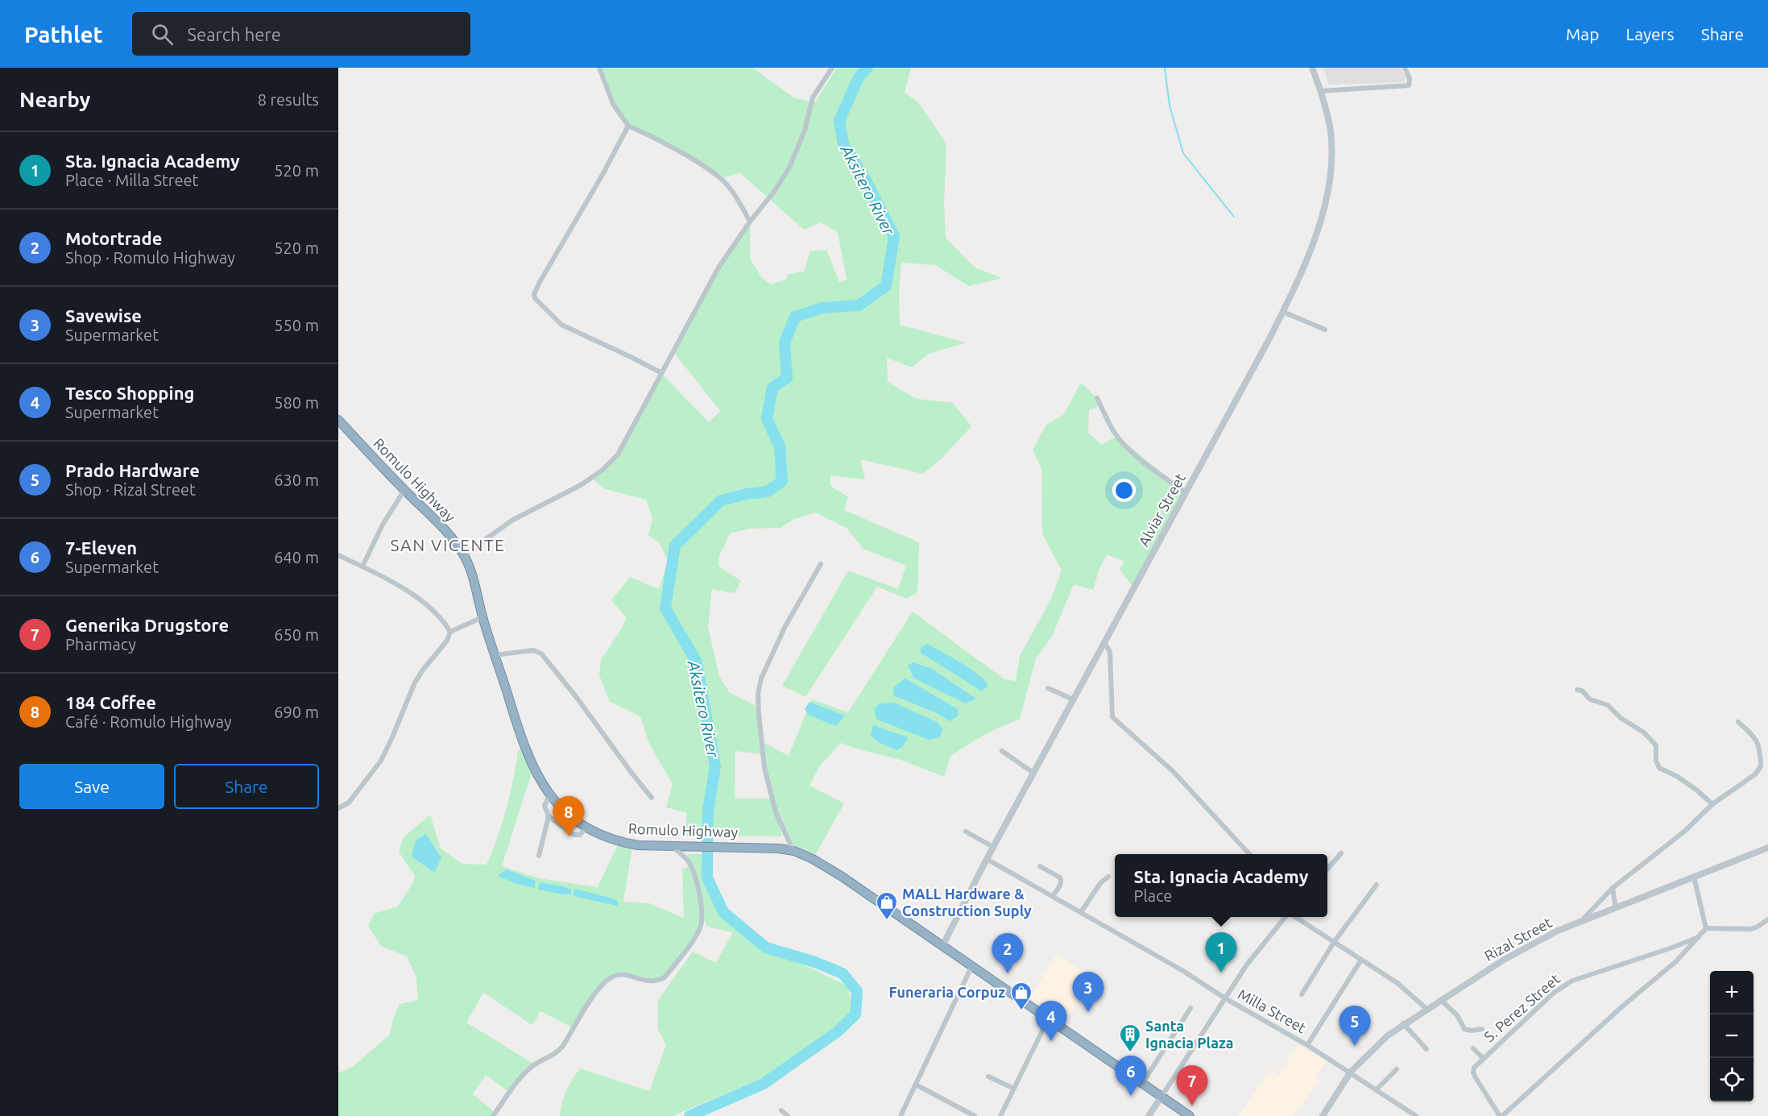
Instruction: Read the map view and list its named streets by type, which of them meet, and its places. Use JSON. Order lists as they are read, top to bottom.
{
  "streets": {
    "highway": ["Romulo Highway"],
    "street": [
      "Alviar Street",
      "Rizal Street",
      "S. Perez Street",
      "Milla Street"
    ]
  },
  "crossings": [
    ["Romulo Highway", "Alviar Street"],
    ["Alviar Street", "Milla Street"],
    ["Rizal Street", "Milla Street"]
  ],
  "districts": ["SAN VICENTE"],
  "water": ["Aksitero River"],
  "places": {
    "shop": ["MALL Hardware & Construction Suply", "Funeraria Corpuz"],
    "building": ["Santa Ignacia Plaza"]
  },
  "page": {
    "header": "Pathlet",
    "search": "Search here",
    "nav": ["Map", "Layers", "Share"],
    "heading": ["Nearby", "8 results"],
    "list": [
      {
        "mark": "1",
        "name": "Sta. Ignacia Academy",
        "note": "Place · Milla Street",
        "value": "520 m"
      },
      {
        "mark": "2",
        "name": "Motortrade",
        "note": "Shop · Romulo Highway",
        "value": "520 m"
      },
      {
        "mark": "3",
        "name": "Savewise",
        "note": "Supermarket",
        "value": "550 m"
      },
      {
        "mark": "4",
        "name": "Tesco Shopping",
        "note": "Supermarket",
        "value": "580 m"
      },
      {
        "mark": "5",
        "name": "Prado Hardware",
        "note": "Shop · Rizal Street",
        "value": "630 m"
      },
      {
        "mark": "6",
        "name": "7-Eleven",
        "note": "Supermarket",
        "value": "640 m"
      },
      {
        "mark": "7",
        "name": "Generika Drugstore",
        "note": "Pharmacy",
        "value": "650 m"
      },
      {
        "mark": "8",
        "name": "184 Coffee",
        "note": "Café · Romulo Highway",
        "value": "690 m"
      }
    ],
    "buttons": ["Save", "Share"],
    "pins": [
      "8",
      "1",
      "2",
      "3",
      "4",
      "5",
      "6",
      "7"
    ],
    "popup": ["Sta. Ignacia Academy", "Place"],
    "map_buttons": ["+", "−"]
  }
}
